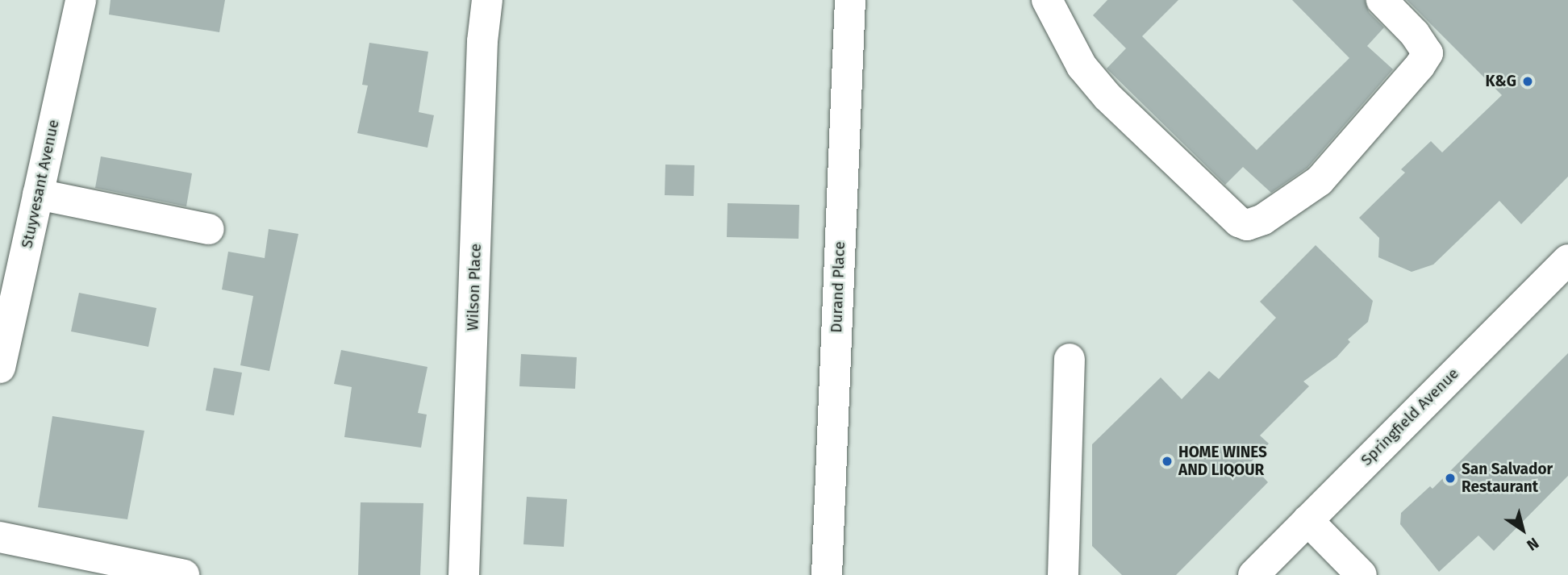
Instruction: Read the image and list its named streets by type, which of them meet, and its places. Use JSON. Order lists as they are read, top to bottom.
{
  "streets": {
    "street": [
      "Stuyvesant Avenue",
      "Wilson Place",
      "Durand Place",
      "Springfield Avenue"
    ]
  },
  "places": ["K&G", "HOME WINES AND LIQOUR", "San Salvador Restaurant"],
  "north": "bottom right"
}
